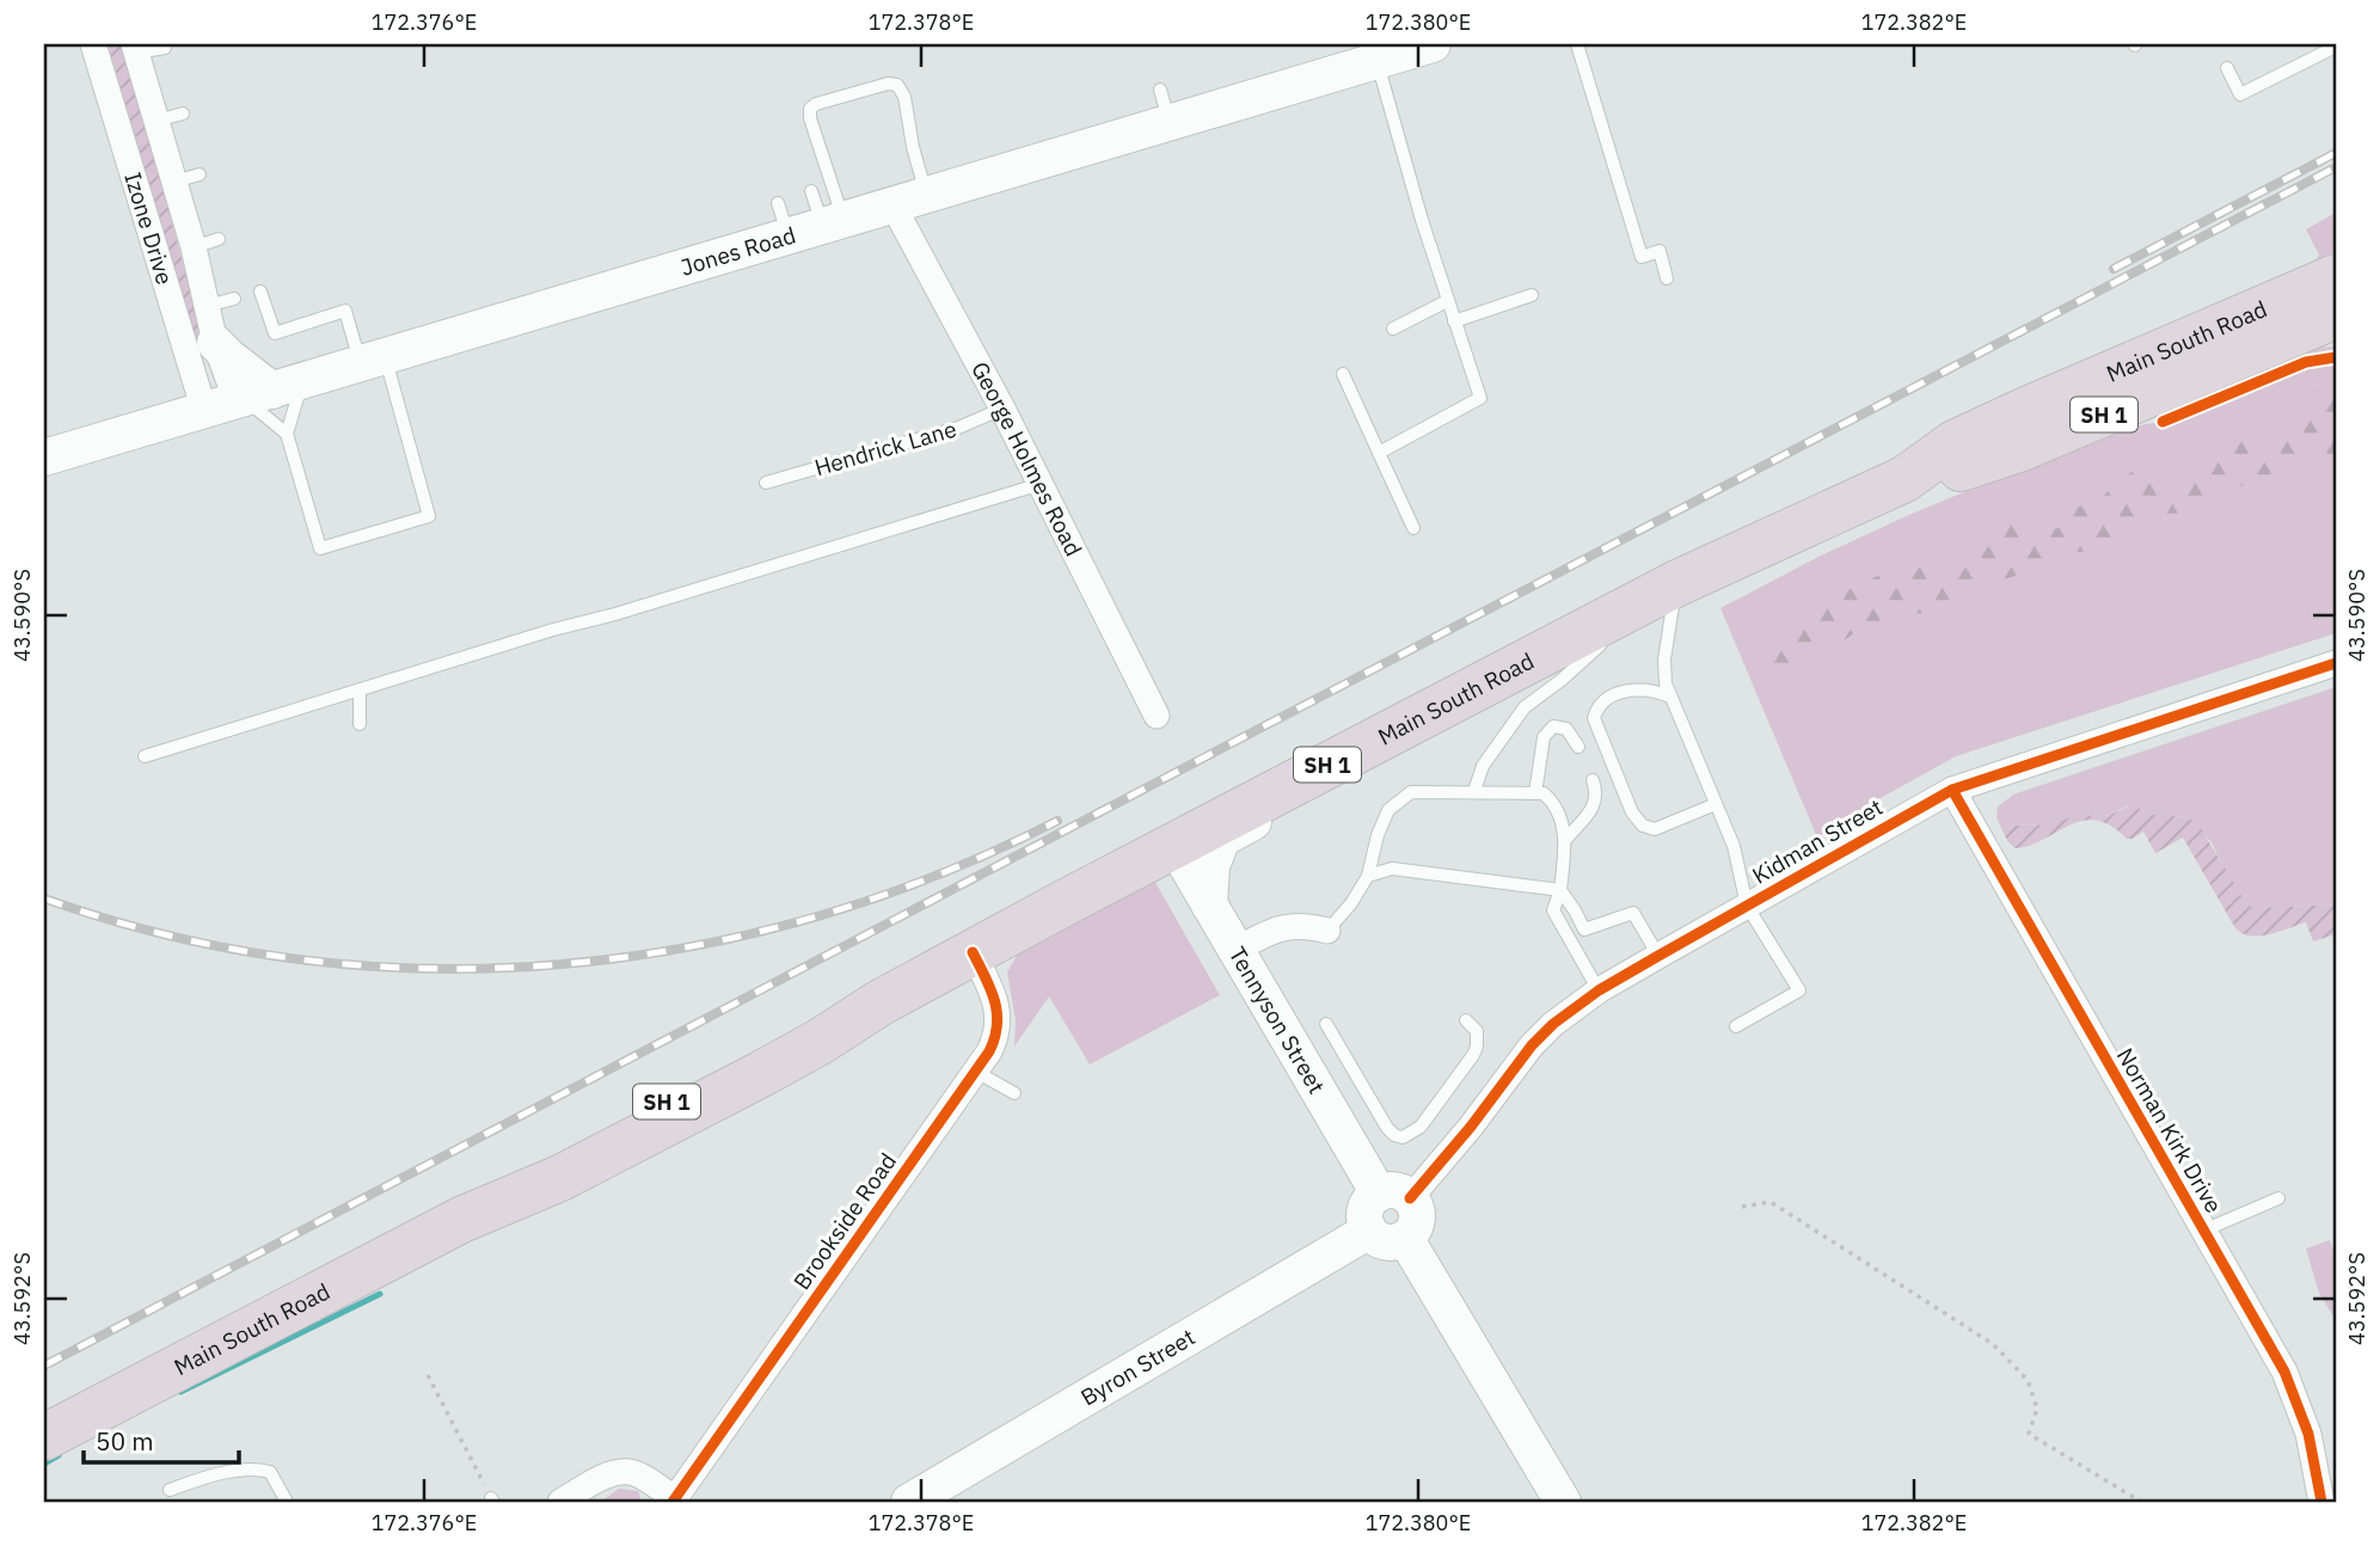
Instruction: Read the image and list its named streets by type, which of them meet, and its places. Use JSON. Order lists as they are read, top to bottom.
{
  "streets": {
    "highway": ["Main South Road", "SH 1"],
    "street": [
      "Izone Drive",
      "Jones Road",
      "George Holmes Road",
      "Kidman Street",
      "Tennyson Street",
      "Norman Kirk Drive",
      "Brookside Road",
      "Byron Street"
    ],
    "lane": ["Hendrick Lane"]
  },
  "crossings": [
    ["Izone Drive", "Jones Road"],
    ["Jones Road", "George Holmes Road"],
    ["Main South Road", "Tennyson Street"],
    ["Main South Road", "Brookside Road"],
    ["Hendrick Lane", "George Holmes Road"],
    ["Kidman Street", "Tennyson Street"],
    ["Kidman Street", "Norman Kirk Drive"],
    ["Kidman Street", "Byron Street"],
    ["Tennyson Street", "Byron Street"]
  ],
  "scale_bar": "50 m",
  "coordinates": [
    "172.376°E",
    "172.378°E",
    "172.380°E",
    "172.382°E",
    "43.590°S",
    "43.592°S"
  ]
}
